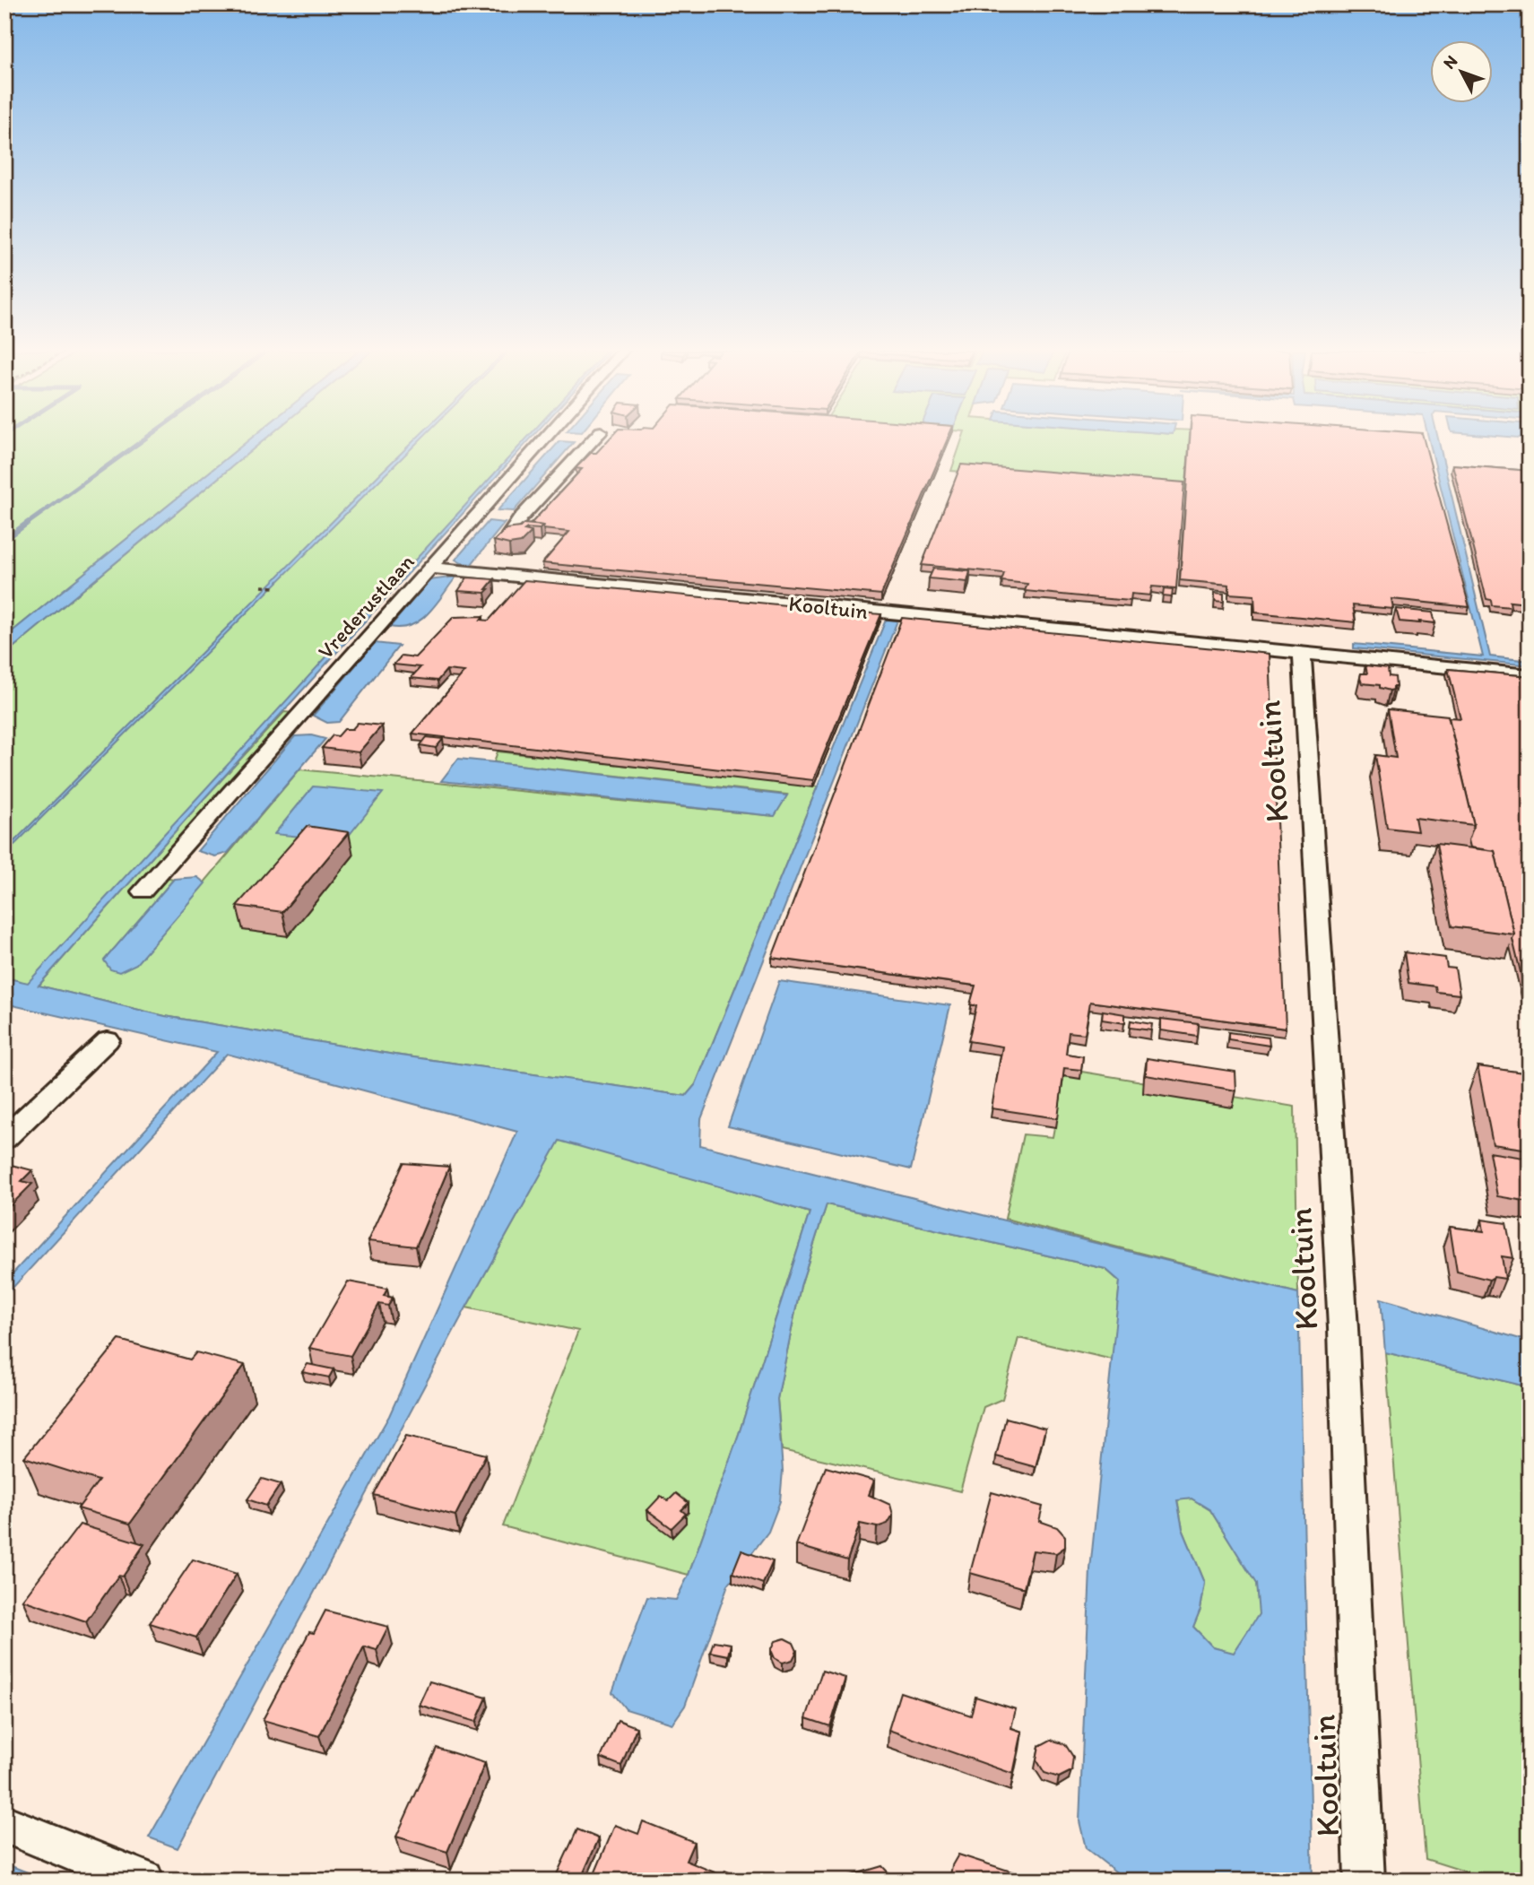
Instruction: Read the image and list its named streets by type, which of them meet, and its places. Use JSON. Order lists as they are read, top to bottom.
{
  "streets": {
    "street": ["Vrederustlaan", "Kooltuin"]
  },
  "crossings": [
    ["Vrederustlaan", "Kooltuin"]
  ],
  "north": "top left"
}
